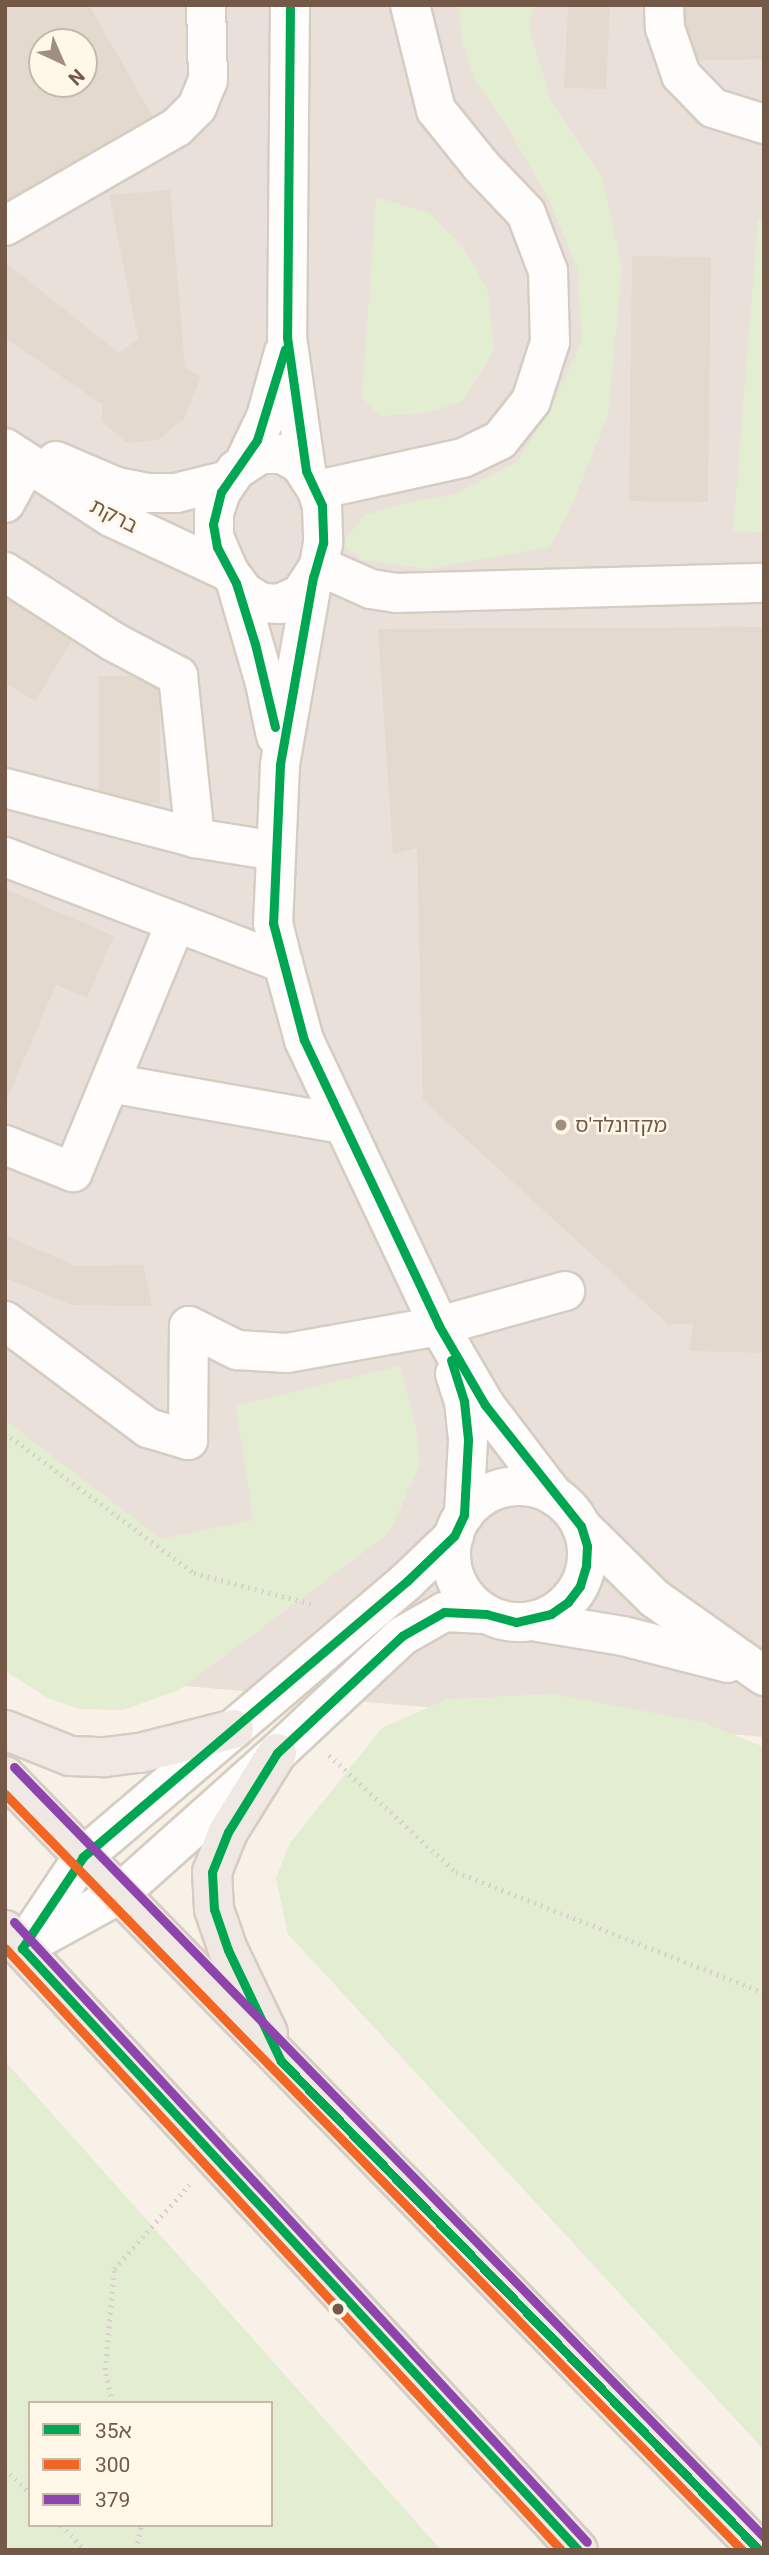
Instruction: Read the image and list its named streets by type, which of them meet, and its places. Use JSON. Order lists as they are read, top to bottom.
{
  "streets": {
    "street": ["ברקת"]
  },
  "places": ["מקדונלד'ס"],
  "lines": ["transit line 35א", "transit line 379", "transit line 300"],
  "legend": ["35א", "300", "379"],
  "north": "bottom right"
}
